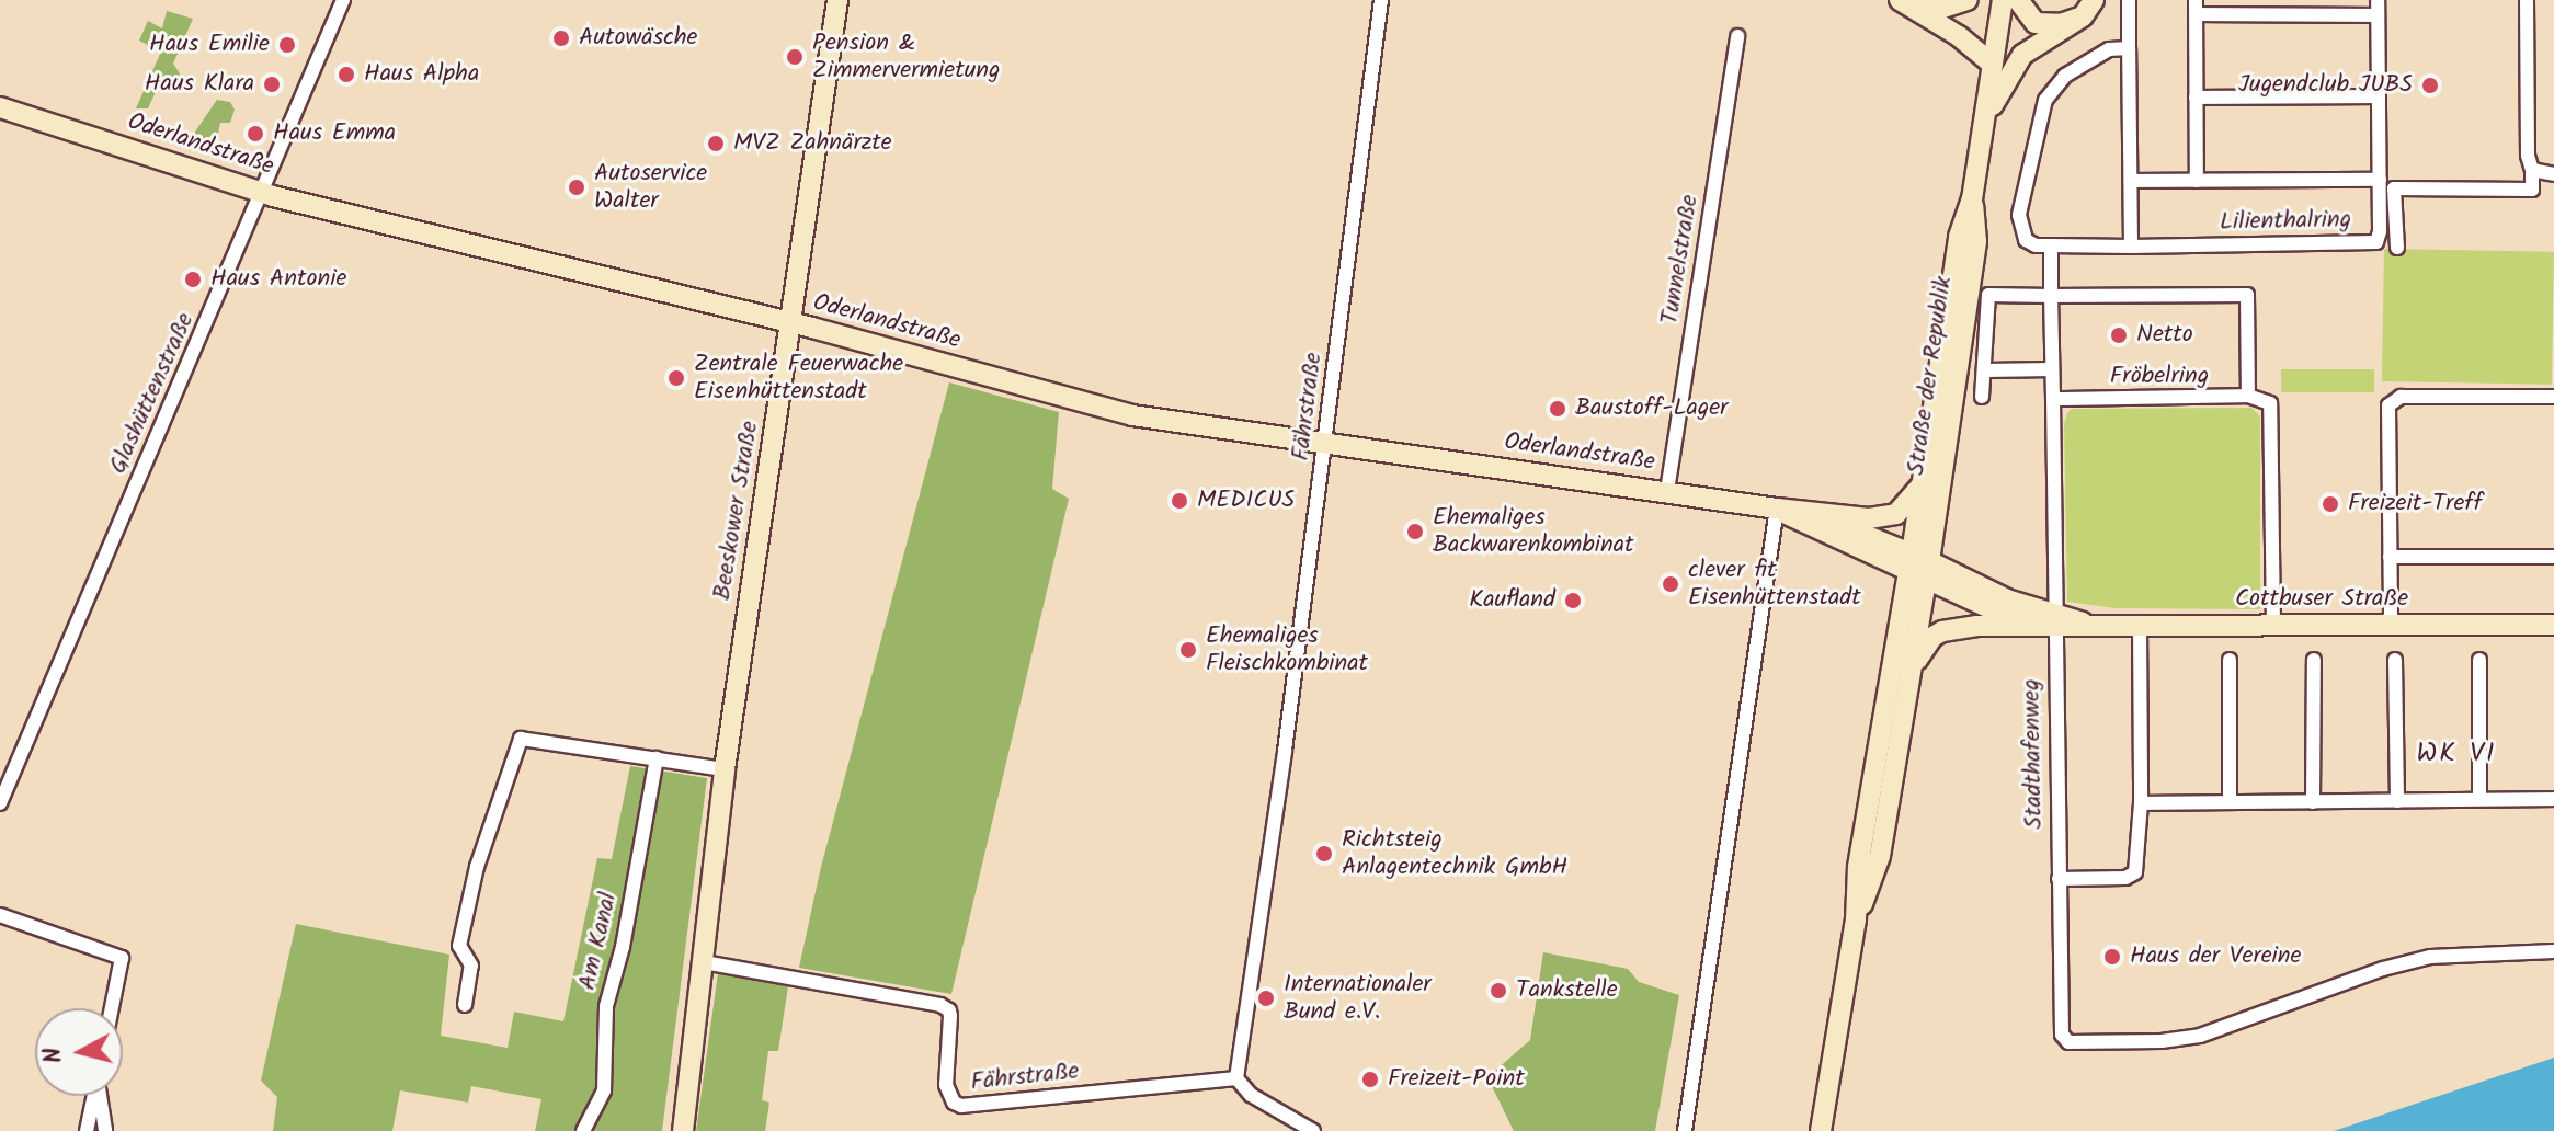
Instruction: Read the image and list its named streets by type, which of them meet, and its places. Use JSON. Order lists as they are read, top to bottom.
{
  "streets": {
    "street": [
      "Oderlandstraße",
      "Lilienthalring",
      "Tunnelstraße",
      "Straße der Republik",
      "Fröbelring",
      "Glashüttenstraße",
      "Fährstraße",
      "Beeskower Straße",
      "Cottbuser Straße",
      "Stadthafenweg",
      "Am Kanal"
    ]
  },
  "crossings": [
    ["Oderlandstraße", "Tunnelstraße"],
    ["Oderlandstraße", "Straße der Republik"],
    ["Oderlandstraße", "Glashüttenstraße"],
    ["Oderlandstraße", "Fährstraße"],
    ["Oderlandstraße", "Beeskower Straße"],
    ["Oderlandstraße", "Cottbuser Straße"],
    ["Straße der Republik", "Cottbuser Straße"],
    ["Fährstraße", "Beeskower Straße"],
    ["Cottbuser Straße", "Stadthafenweg"]
  ],
  "districts": ["WK VI"],
  "places": [
    "Autowäsche",
    "Haus Emilie",
    "Pension & Zimmervermietung",
    "Haus Alpha",
    "Haus Klara",
    "Jugendclub JUBS",
    "Haus Emma",
    "MVZ Zahnärzte",
    "Autoservice Walter",
    "Haus Antonie",
    "Netto",
    "Zentrale Feuerwache Eisenhüttenstadt",
    "Baustoff-Lager",
    "MEDICUS",
    "Freizeit-Treff",
    "Ehemaliges Backwarenkombinat",
    "clever fit Eisenhüttenstadt",
    "Kaufland",
    "Ehemaliges Fleischkombinat",
    "Richtsteig Anlagentechnik GmbH",
    "Haus der Vereine",
    "Tankstelle",
    "Internationaler Bund e.V.",
    "Freizeit-Point"
  ],
  "north": "left"
}
